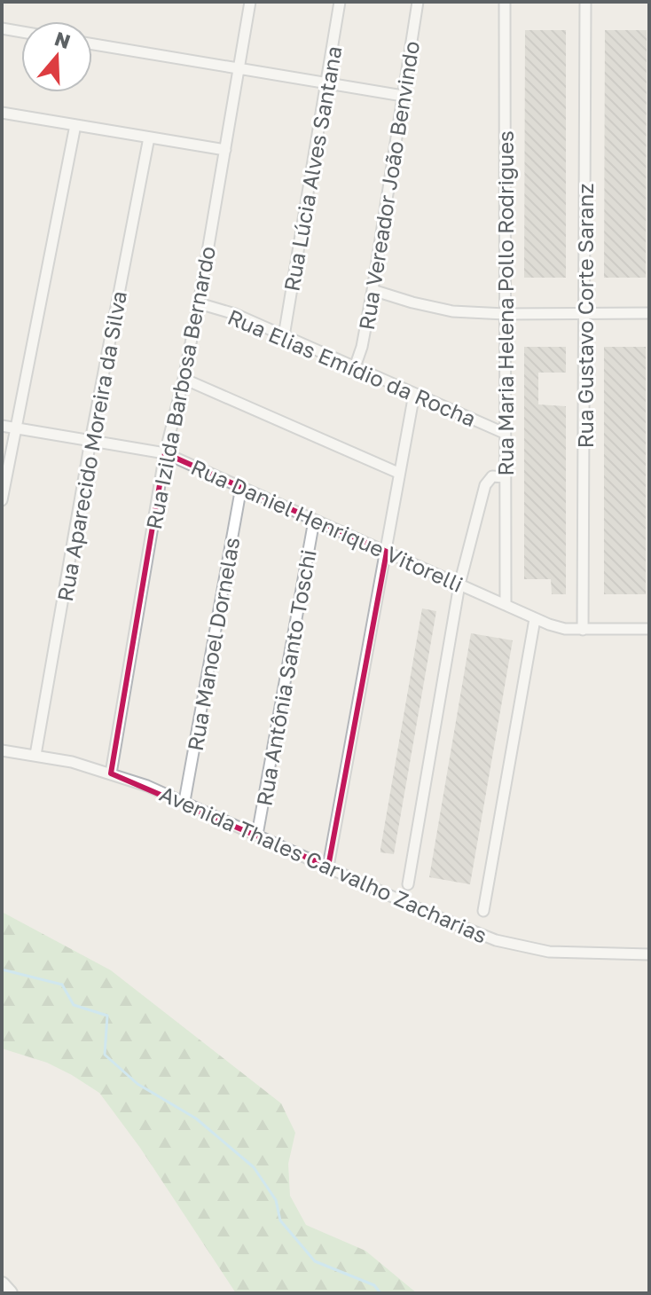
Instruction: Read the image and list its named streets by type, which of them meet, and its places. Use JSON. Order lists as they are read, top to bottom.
{
  "streets": {
    "street": [
      "Rua Lúcia Alves Santana",
      "Rua Vereador João Benvindo",
      "Rua Maria Helena Pollo Rodrigues",
      "Rua Gustavo Corte Saranz",
      "Rua Elias Emídio da Rocha",
      "Rua Izilda Barbosa Bernardo",
      "Rua Aparecido Moreira da Silva",
      "Rua Daniel Henrique Vitorelli",
      "Rua Manoel Dornelas",
      "Rua Antônia Santo Toschi",
      "Avenida Thales Carvalho Zacharias"
    ]
  },
  "crossings": [
    ["Rua Lúcia Alves Santana", "Rua Elias Emídio da Rocha"],
    ["Rua Vereador João Benvindo", "Rua Elias Emídio da Rocha"],
    ["Rua Maria Helena Pollo Rodrigues", "Rua Elias Emídio da Rocha"],
    ["Rua Maria Helena Pollo Rodrigues", "Rua Daniel Henrique Vitorelli"],
    ["Rua Gustavo Corte Saranz", "Rua Daniel Henrique Vitorelli"],
    ["Rua Elias Emídio da Rocha", "Rua Izilda Barbosa Bernardo"],
    ["Rua Izilda Barbosa Bernardo", "Rua Daniel Henrique Vitorelli"],
    ["Rua Izilda Barbosa Bernardo", "Avenida Thales Carvalho Zacharias"],
    ["Rua Aparecido Moreira da Silva", "Rua Daniel Henrique Vitorelli"],
    ["Rua Aparecido Moreira da Silva", "Avenida Thales Carvalho Zacharias"],
    ["Rua Daniel Henrique Vitorelli", "Rua Manoel Dornelas"],
    ["Rua Daniel Henrique Vitorelli", "Rua Antônia Santo Toschi"],
    ["Rua Manoel Dornelas", "Avenida Thales Carvalho Zacharias"],
    ["Rua Antônia Santo Toschi", "Avenida Thales Carvalho Zacharias"]
  ],
  "north": "top"
}
